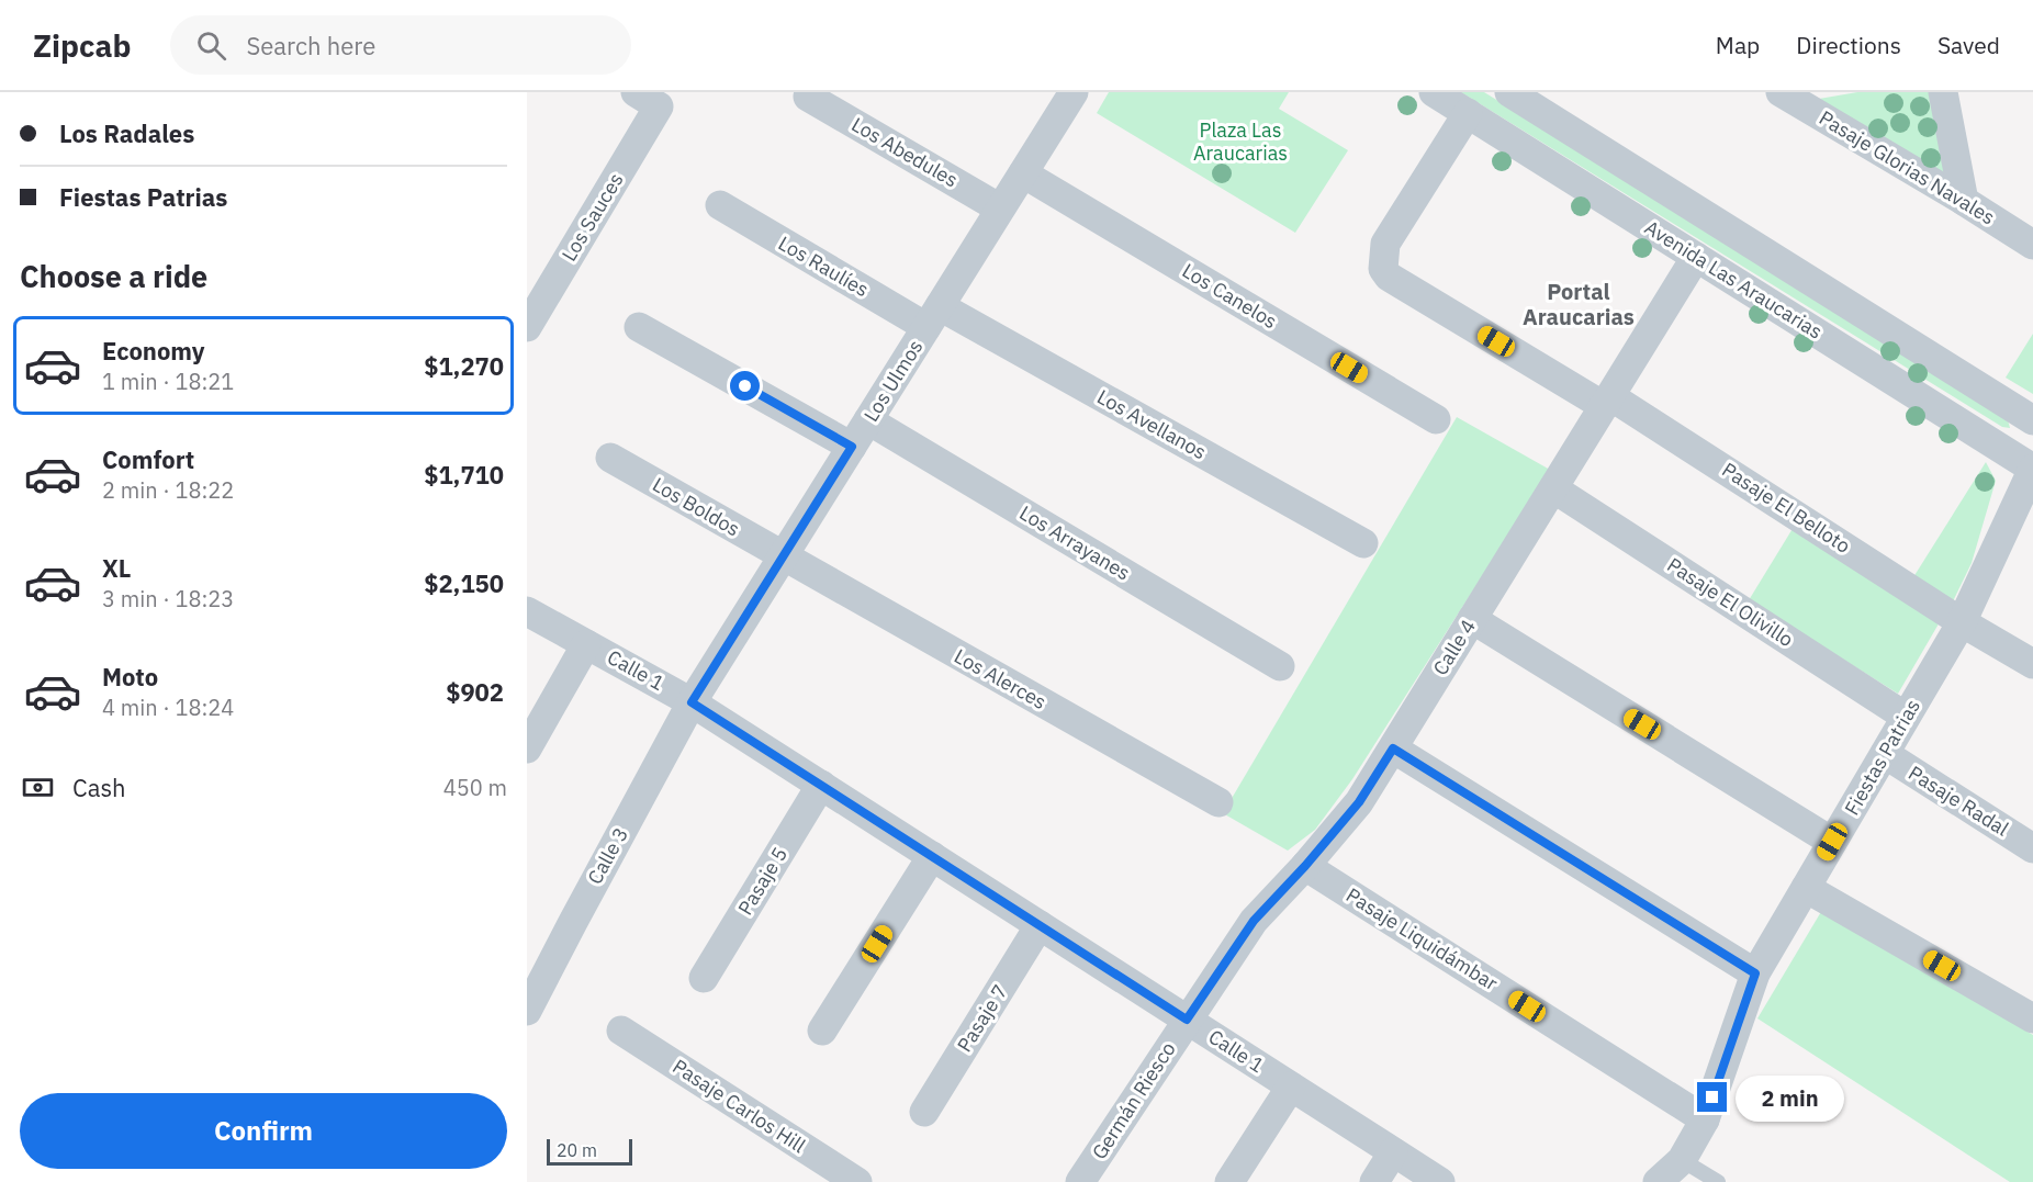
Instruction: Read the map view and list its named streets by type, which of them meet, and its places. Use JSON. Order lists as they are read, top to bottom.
{
  "streets": {
    "street": [
      "Los Abedules",
      "Pasaje Glorias Navales",
      "Los Sauces",
      "Los Raulíes",
      "Avenida Las Araucarias",
      "Los Canelos",
      "Los Ulmos",
      "Los Avellanos",
      "Los Boldos",
      "Pasaje El Belloto",
      "Los Arrayanes",
      "Pasaje El Olivillo",
      "Calle 4",
      "Calle 1",
      "Los Alerces",
      "Fiestas Patrias",
      "Pasaje Radal",
      "Calle 3",
      "Pasaje 5",
      "Pasaje Liquidámbar",
      "Pasaje 7",
      "Germán Riesco",
      "Pasaje Carlos Hill"
    ]
  },
  "crossings": [
    ["Los Abedules", "Los Ulmos"],
    ["Los Raulíes", "Los Ulmos"],
    ["Los Raulíes", "Los Avellanos"],
    ["Avenida Las Araucarias", "Pasaje El Belloto"],
    ["Avenida Las Araucarias", "Calle 4"],
    ["Avenida Las Araucarias", "Fiestas Patrias"],
    ["Los Canelos", "Los Ulmos"],
    ["Los Ulmos", "Los Avellanos"],
    ["Los Ulmos", "Los Boldos"],
    ["Los Ulmos", "Los Arrayanes"],
    ["Los Ulmos", "Calle 1"],
    ["Los Ulmos", "Los Alerces"],
    ["Los Ulmos", "Calle 3"],
    ["Los Boldos", "Los Alerces"],
    ["Pasaje El Belloto", "Calle 4"],
    ["Pasaje El Belloto", "Fiestas Patrias"],
    ["Pasaje El Olivillo", "Calle 4"],
    ["Pasaje El Olivillo", "Fiestas Patrias"],
    ["Calle 4", "Calle 1"],
    ["Calle 4", "Pasaje Liquidámbar"],
    ["Calle 4", "Germán Riesco"],
    ["Calle 1", "Calle 3"],
    ["Calle 1", "Pasaje 5"],
    ["Calle 1", "Pasaje 7"],
    ["Calle 1", "Germán Riesco"],
    ["Fiestas Patrias", "Pasaje Radal"],
    ["Fiestas Patrias", "Pasaje Liquidámbar"]
  ],
  "districts": ["Portal Araucarias"],
  "parks": ["Plaza Las Araucarias"],
  "scale_bar": "20 m",
  "page": {
    "header": "Zipcab",
    "search": "Search here",
    "nav": ["Map", "Directions", "Saved"],
    "banner": ["Los Radales", "Fiestas Patrias"],
    "heading": "Choose a ride",
    "list": [
      {
        "name": "Economy",
        "note": "1 min · 18:21",
        "value": "$1,270"
      },
      {
        "name": "Comfort",
        "note": "2 min · 18:22",
        "value": "$1,710"
      },
      {
        "name": "XL",
        "note": "3 min · 18:23",
        "value": "$2,150"
      },
      {
        "name": "Moto",
        "note": "4 min · 18:24",
        "value": "$902"
      }
    ],
    "pay": ["Cash", "450 m"],
    "bubble": "2 min",
    "buttons": "Confirm",
    "scale": "20 m"
  }
}
